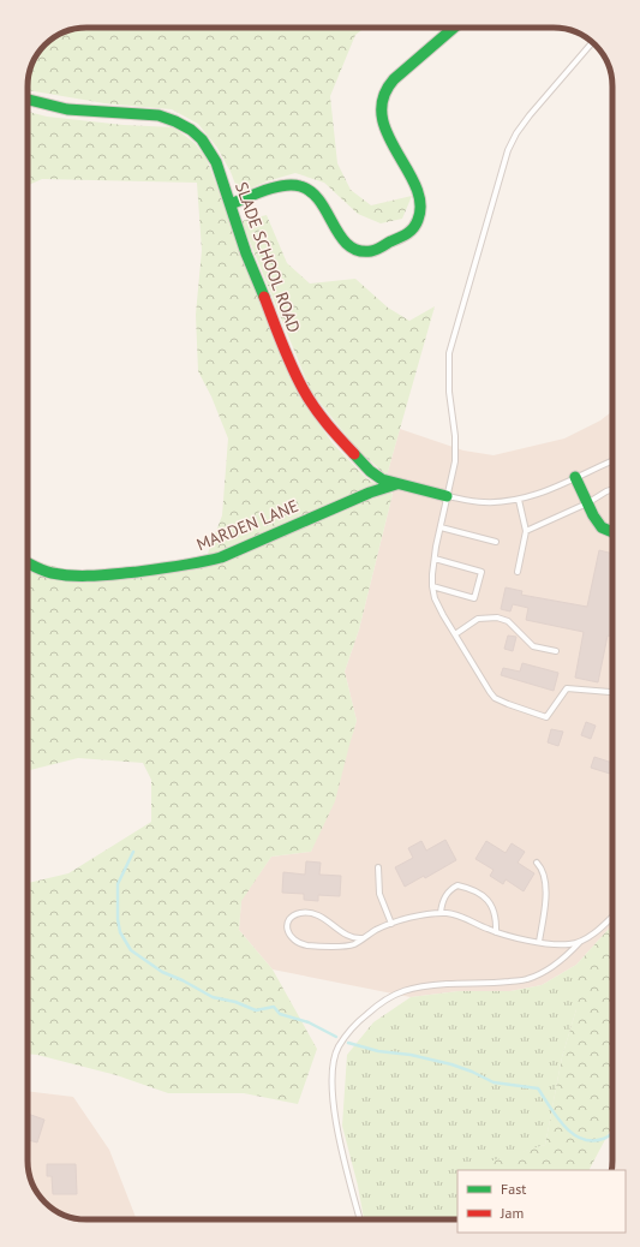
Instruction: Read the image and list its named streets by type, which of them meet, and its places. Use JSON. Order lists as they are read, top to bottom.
{
  "streets": {
    "street": ["SLADE SCHOOL ROAD", "MARDEN LANE"]
  },
  "crossings": [
    ["SLADE SCHOOL ROAD", "MARDEN LANE"]
  ],
  "legend": ["Fast", "Jam"]
}
